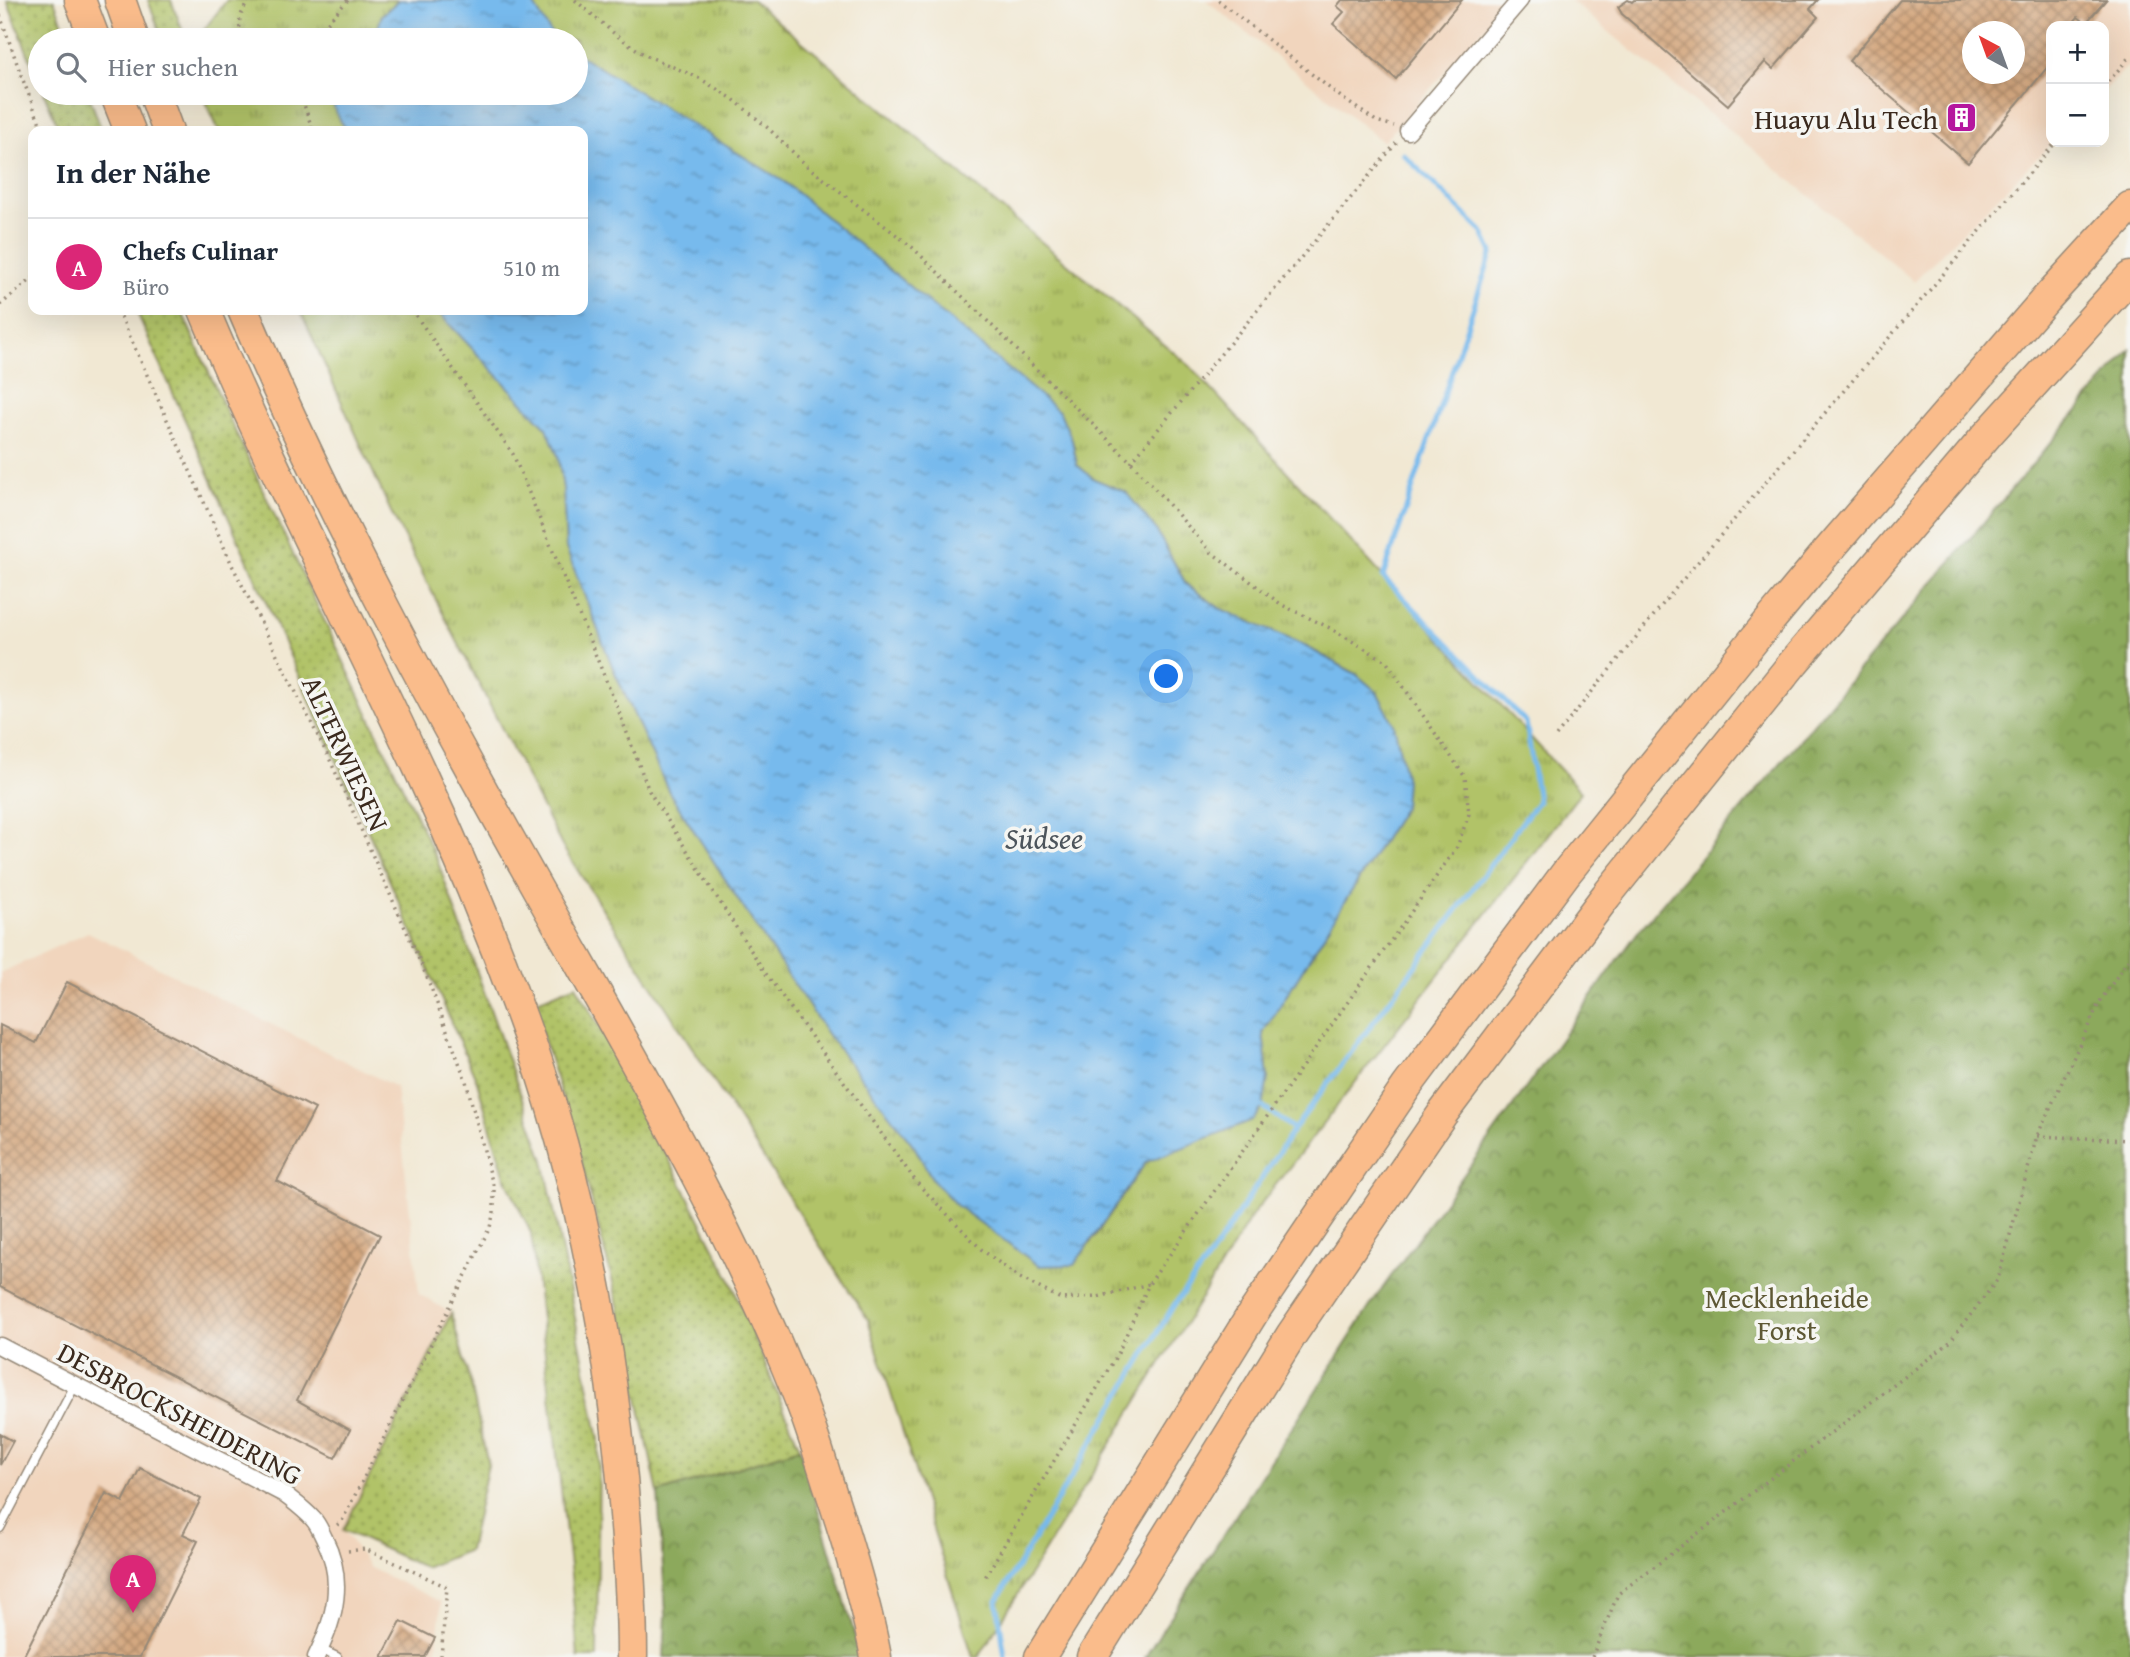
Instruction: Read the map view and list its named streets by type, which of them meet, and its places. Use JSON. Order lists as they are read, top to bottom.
{
  "streets": {
    "street": ["DESBROCKSHEIDERING"],
    "path": ["ALTERWIESEN"]
  },
  "crossings": [
    ["ALTERWIESEN", "DESBROCKSHEIDERING"]
  ],
  "water": ["Südsee"],
  "parks": ["Mecklenheide Forst"],
  "places": {
    "building": ["Huayu Alu Tech"]
  },
  "north": "top left",
  "page": {
    "map_buttons": ["+", "−"],
    "search": "Hier suchen",
    "heading": "In der Nähe",
    "list": [
      {
        "mark": "A",
        "name": "Chefs Culinar",
        "note": "Büro",
        "value": "510 m"
      }
    ],
    "pins": "A"
  }
}
